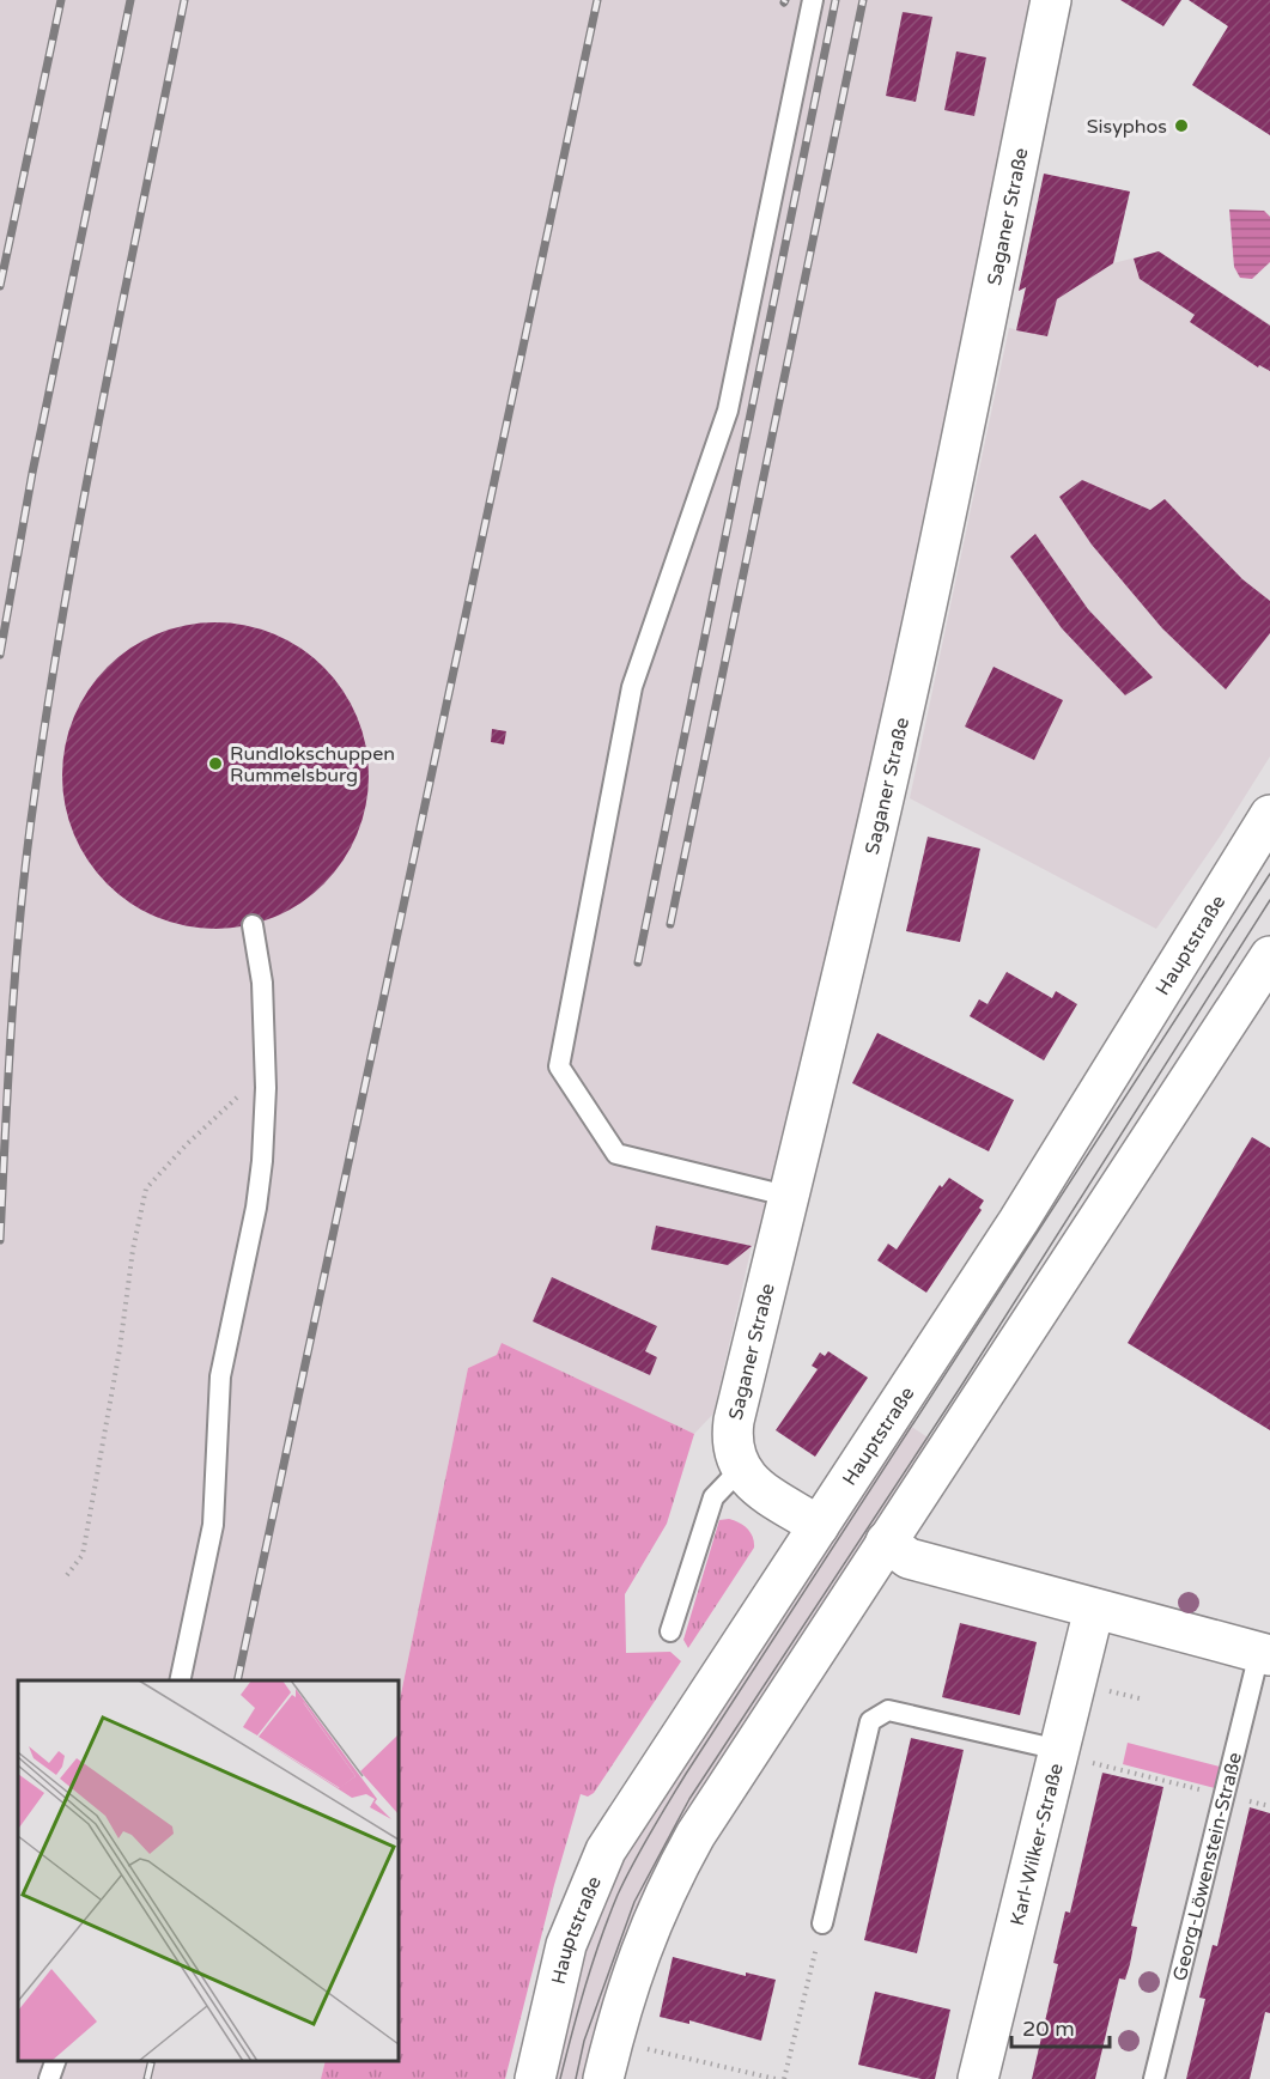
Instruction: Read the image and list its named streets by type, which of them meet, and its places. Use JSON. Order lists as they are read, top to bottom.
{
  "streets": {
    "main road": [
      "Saganer Straße",
      "Hauptstraße",
      "Karl-Wilker-Straße",
      "Georg-Löwenstein-Straße"
    ]
  },
  "crossings": [
    ["Karl-Wilker-Straße", "Georg-Löwenstein-Straße"]
  ],
  "places": ["Sisyphos", "Rundlokschuppen Rummelsburg"],
  "scale_bar": "20 m"
}
